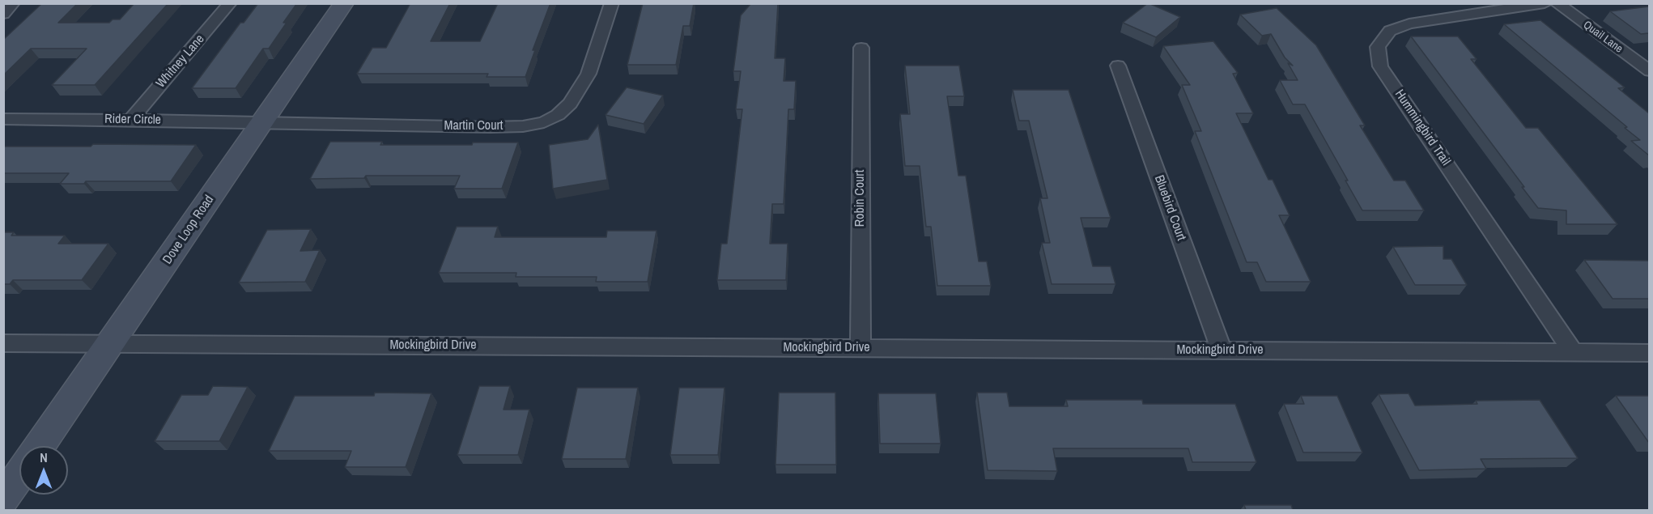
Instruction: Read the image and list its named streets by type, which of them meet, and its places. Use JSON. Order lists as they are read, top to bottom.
{
  "streets": {
    "street": [
      "Quail Lane",
      "Whitney Lane",
      "Rider Circle",
      "Martin Court",
      "Hummingbird Trail",
      "Robin Court",
      "Bluebird Court",
      "Dove Loop Road",
      "Mockingbird Drive"
    ]
  },
  "crossings": [
    ["Whitney Lane", "Rider Circle"],
    ["Rider Circle", "Martin Court"],
    ["Rider Circle", "Dove Loop Road"],
    ["Martin Court", "Dove Loop Road"],
    ["Hummingbird Trail", "Mockingbird Drive"],
    ["Robin Court", "Mockingbird Drive"],
    ["Bluebird Court", "Mockingbird Drive"],
    ["Dove Loop Road", "Mockingbird Drive"]
  ],
  "north": "top"
}
